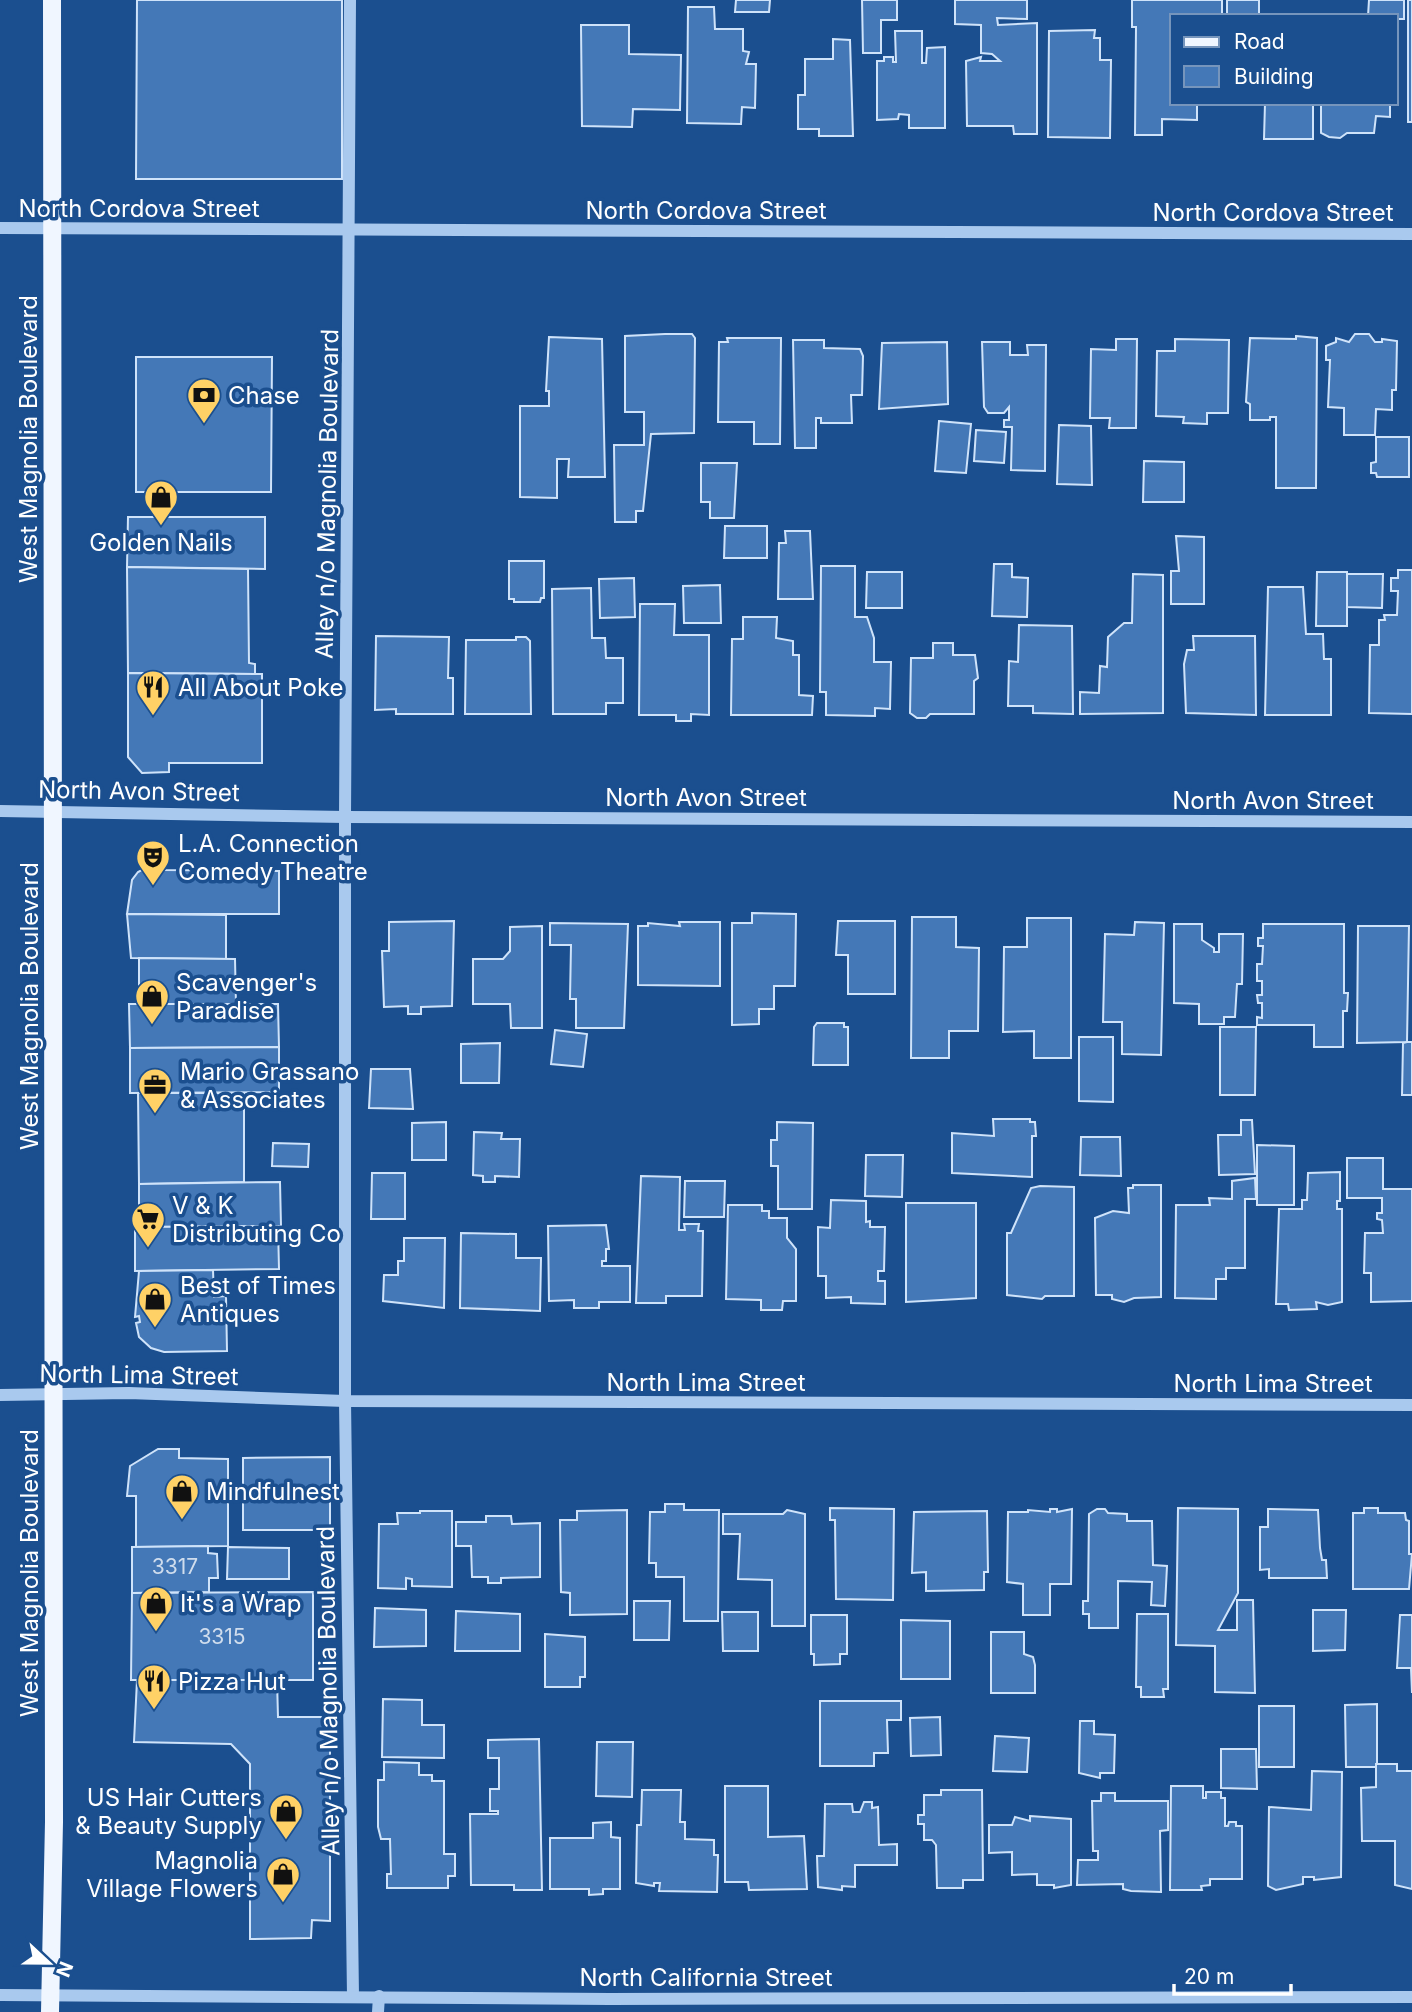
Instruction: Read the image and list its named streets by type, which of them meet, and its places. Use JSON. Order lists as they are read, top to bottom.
{
  "streets": {
    "main road": ["West Magnolia Boulevard"],
    "street": [
      "North Cordova Street",
      "Alley n/o Magnolia Boulevard",
      "North Avon Street",
      "North Lima Street",
      "North California Street"
    ]
  },
  "crossings": [
    ["North Cordova Street", "West Magnolia Boulevard"],
    ["North Cordova Street", "Alley n/o Magnolia Boulevard"],
    ["West Magnolia Boulevard", "North Avon Street"],
    ["West Magnolia Boulevard", "North Lima Street"],
    ["West Magnolia Boulevard", "North California Street"],
    ["Alley n/o Magnolia Boulevard", "North Avon Street"],
    ["Alley n/o Magnolia Boulevard", "North Lima Street"],
    ["Alley n/o Magnolia Boulevard", "North California Street"]
  ],
  "places": {
    "bank": ["Chase"],
    "shop": [
      "Golden Nails",
      "Scavenger's Paradise",
      "Best of Times Antiques",
      "Mindfulnest",
      "It's a Wrap",
      "US Hair Cutters & Beauty Supply",
      "Magnolia Village Flowers"
    ],
    "restaurant": ["All About Poke", "Pizza Hut"],
    "theatre": ["L.A. Connection Comedy Theatre"],
    "office": ["Mario Grassano & Associates"],
    "supermarket": ["V & K Distributing Co"]
  },
  "house_numbers": ["3317", "3315"],
  "legend": ["Road", "Building"],
  "scale_bar": "20 m",
  "north": "right"
}
